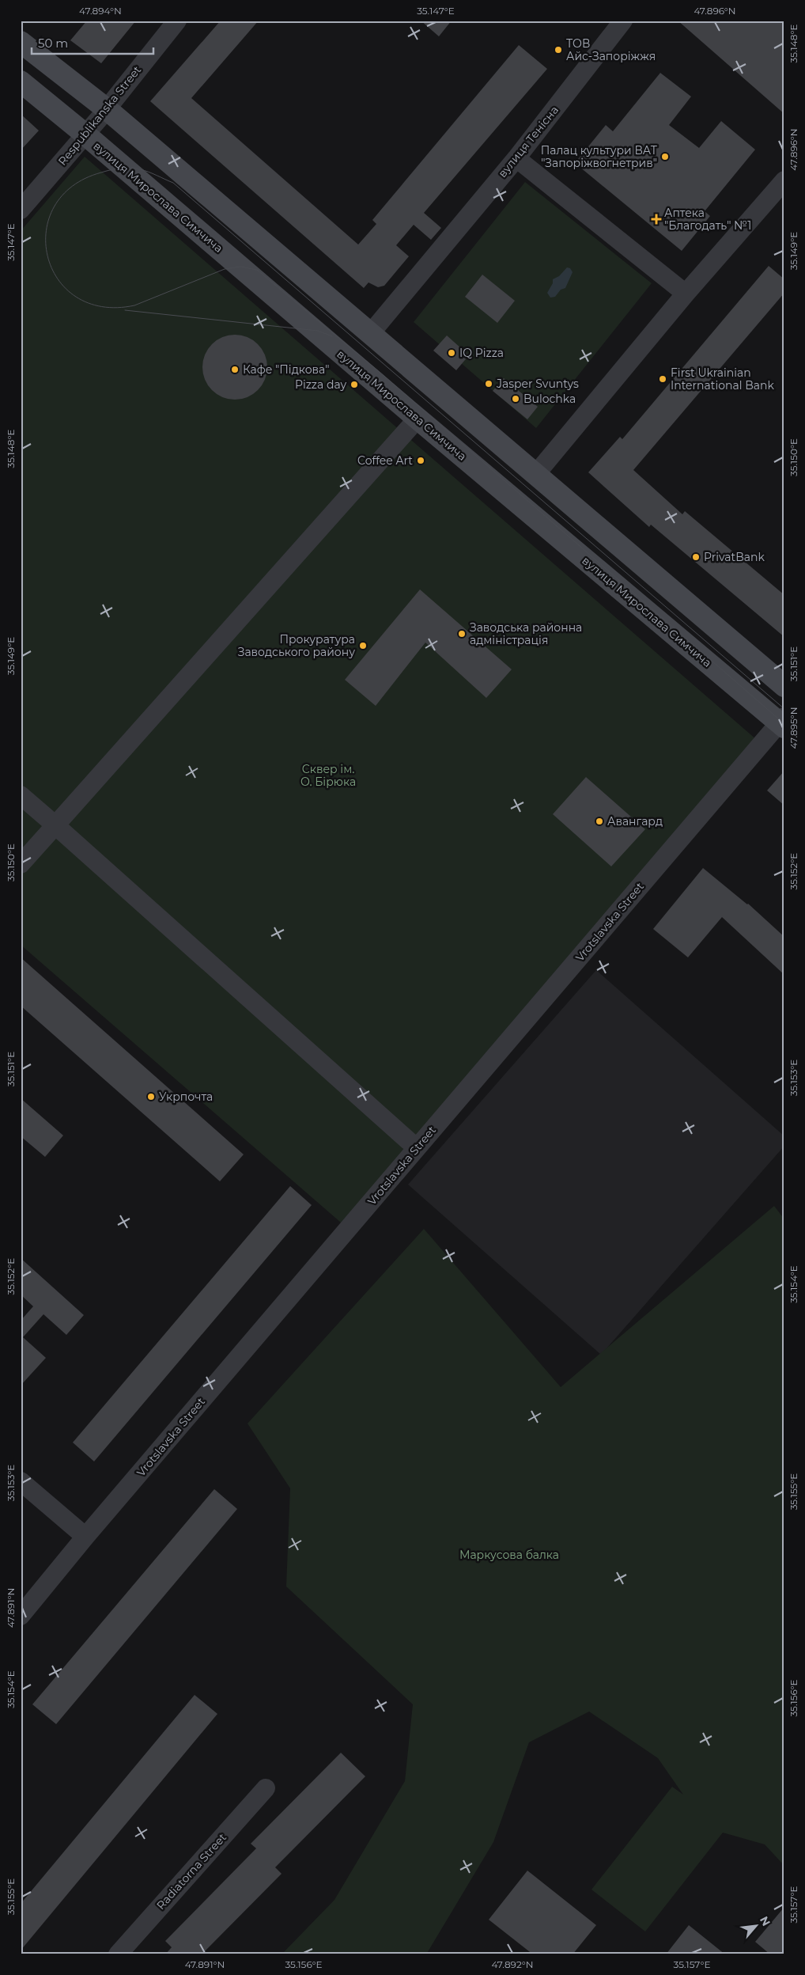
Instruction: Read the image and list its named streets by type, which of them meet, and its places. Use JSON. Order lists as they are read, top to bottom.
{
  "streets": {
    "street": [
      "Respublikanska Street",
      "вулиця Тенісна",
      "вулиця Мирослава Симчича",
      "Vrotslavska Street",
      "Radiatorna Street"
    ]
  },
  "crossings": [
    ["Respublikanska Street", "вулиця Мирослава Симчича"],
    ["вулиця Мирослава Симчича", "Vrotslavska Street"]
  ],
  "parks": ["Сквер ім. О. Бірюка", "Маркусова балка"],
  "places": {
    "other": [
      "ТОВ Айс-Запоріжжя",
      "Палац культури ВАТ \"Запоріжвогнетрив\"",
      "IQ Pіzza",
      "Кафе \"Підкова\"",
      "First Ukrainian International Bank",
      "Jasper Svuntys",
      "Pizza day",
      "Bulochka",
      "Coffee Art",
      "PrivatBank",
      "Заводська районна адміністрація",
      "Прокуратура Заводського району",
      "Авангард",
      "Укрпочта"
    ],
    "health": ["Аптека \"Благодать\" №1"]
  },
  "scale_bar": "50 m",
  "north": "top right",
  "coordinates": [
    "47.894°N",
    "35.147°E",
    "47.896°N",
    "35.148°E",
    "35.149°E",
    "35.150°E",
    "35.151°E",
    "47.895°N",
    "35.152°E",
    "35.153°E",
    "35.154°E",
    "35.155°E",
    "47.891°N",
    "35.156°E",
    "35.157°E",
    "47.892°N"
  ]
}
